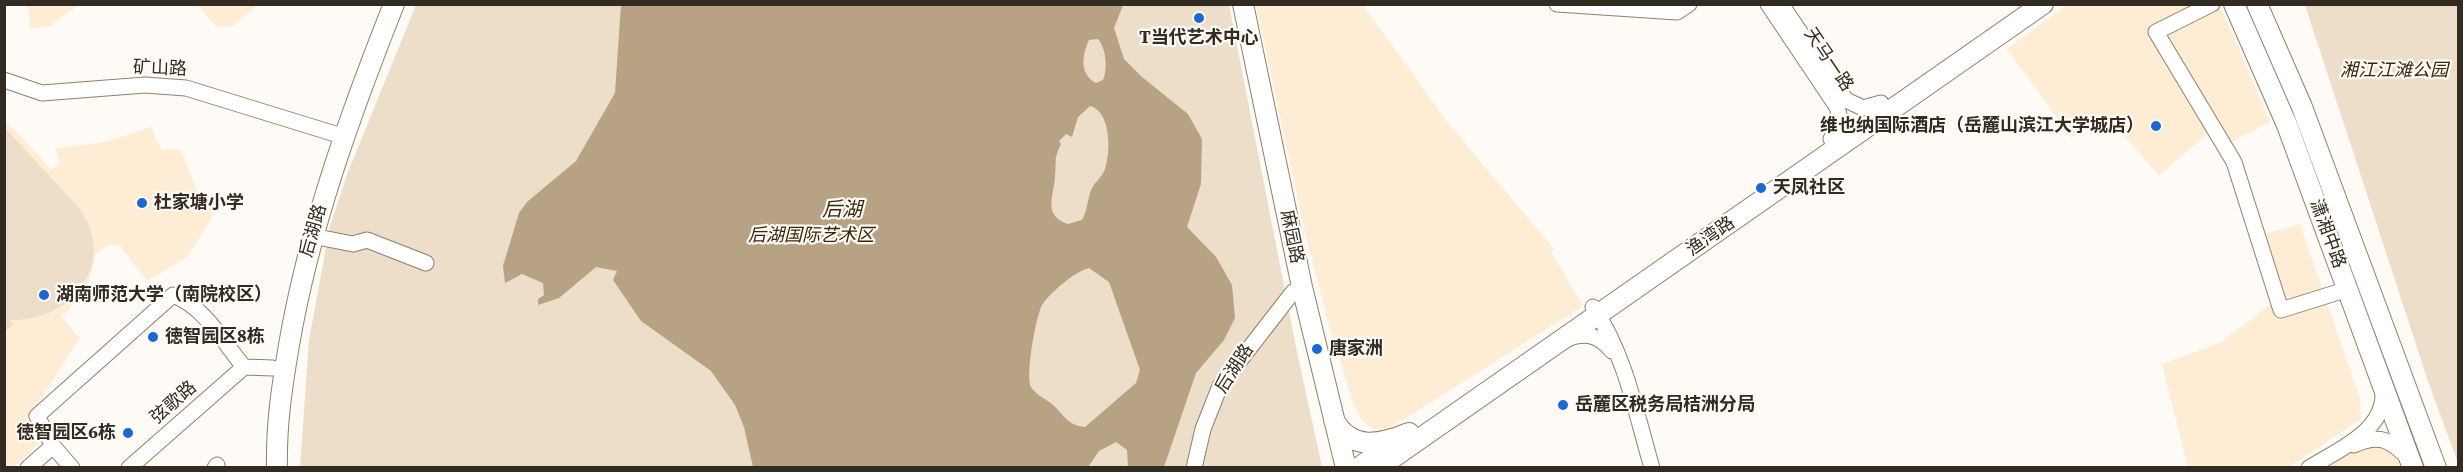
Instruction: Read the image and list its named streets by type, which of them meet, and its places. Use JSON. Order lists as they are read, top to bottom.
{
  "streets": {
    "main road": [
      "后湖路",
      "潇湘中路",
      "麻园路",
      "渔湾路"
    ],
    "street": ["天马一路", "矿山路", "弦歌路"]
  },
  "crossings": [
    ["天马一路", "渔湾路"],
    ["矿山路", "后湖路"],
    ["后湖路", "麻园路"]
  ],
  "water": ["后湖"],
  "parks": ["湘江江滩公园", "后湖国际艺术区"],
  "places": [
    "T当代艺术中心",
    "维也纳国际酒店（岳麓山滨江大学城店）",
    "天凤社区",
    "杜家塘小学",
    "湖南师范大学（南院校区）",
    "徳智园区8栋",
    "唐家洲",
    "岳麓区税务局桔洲分局",
    "徳智园区6栋"
  ]
}
